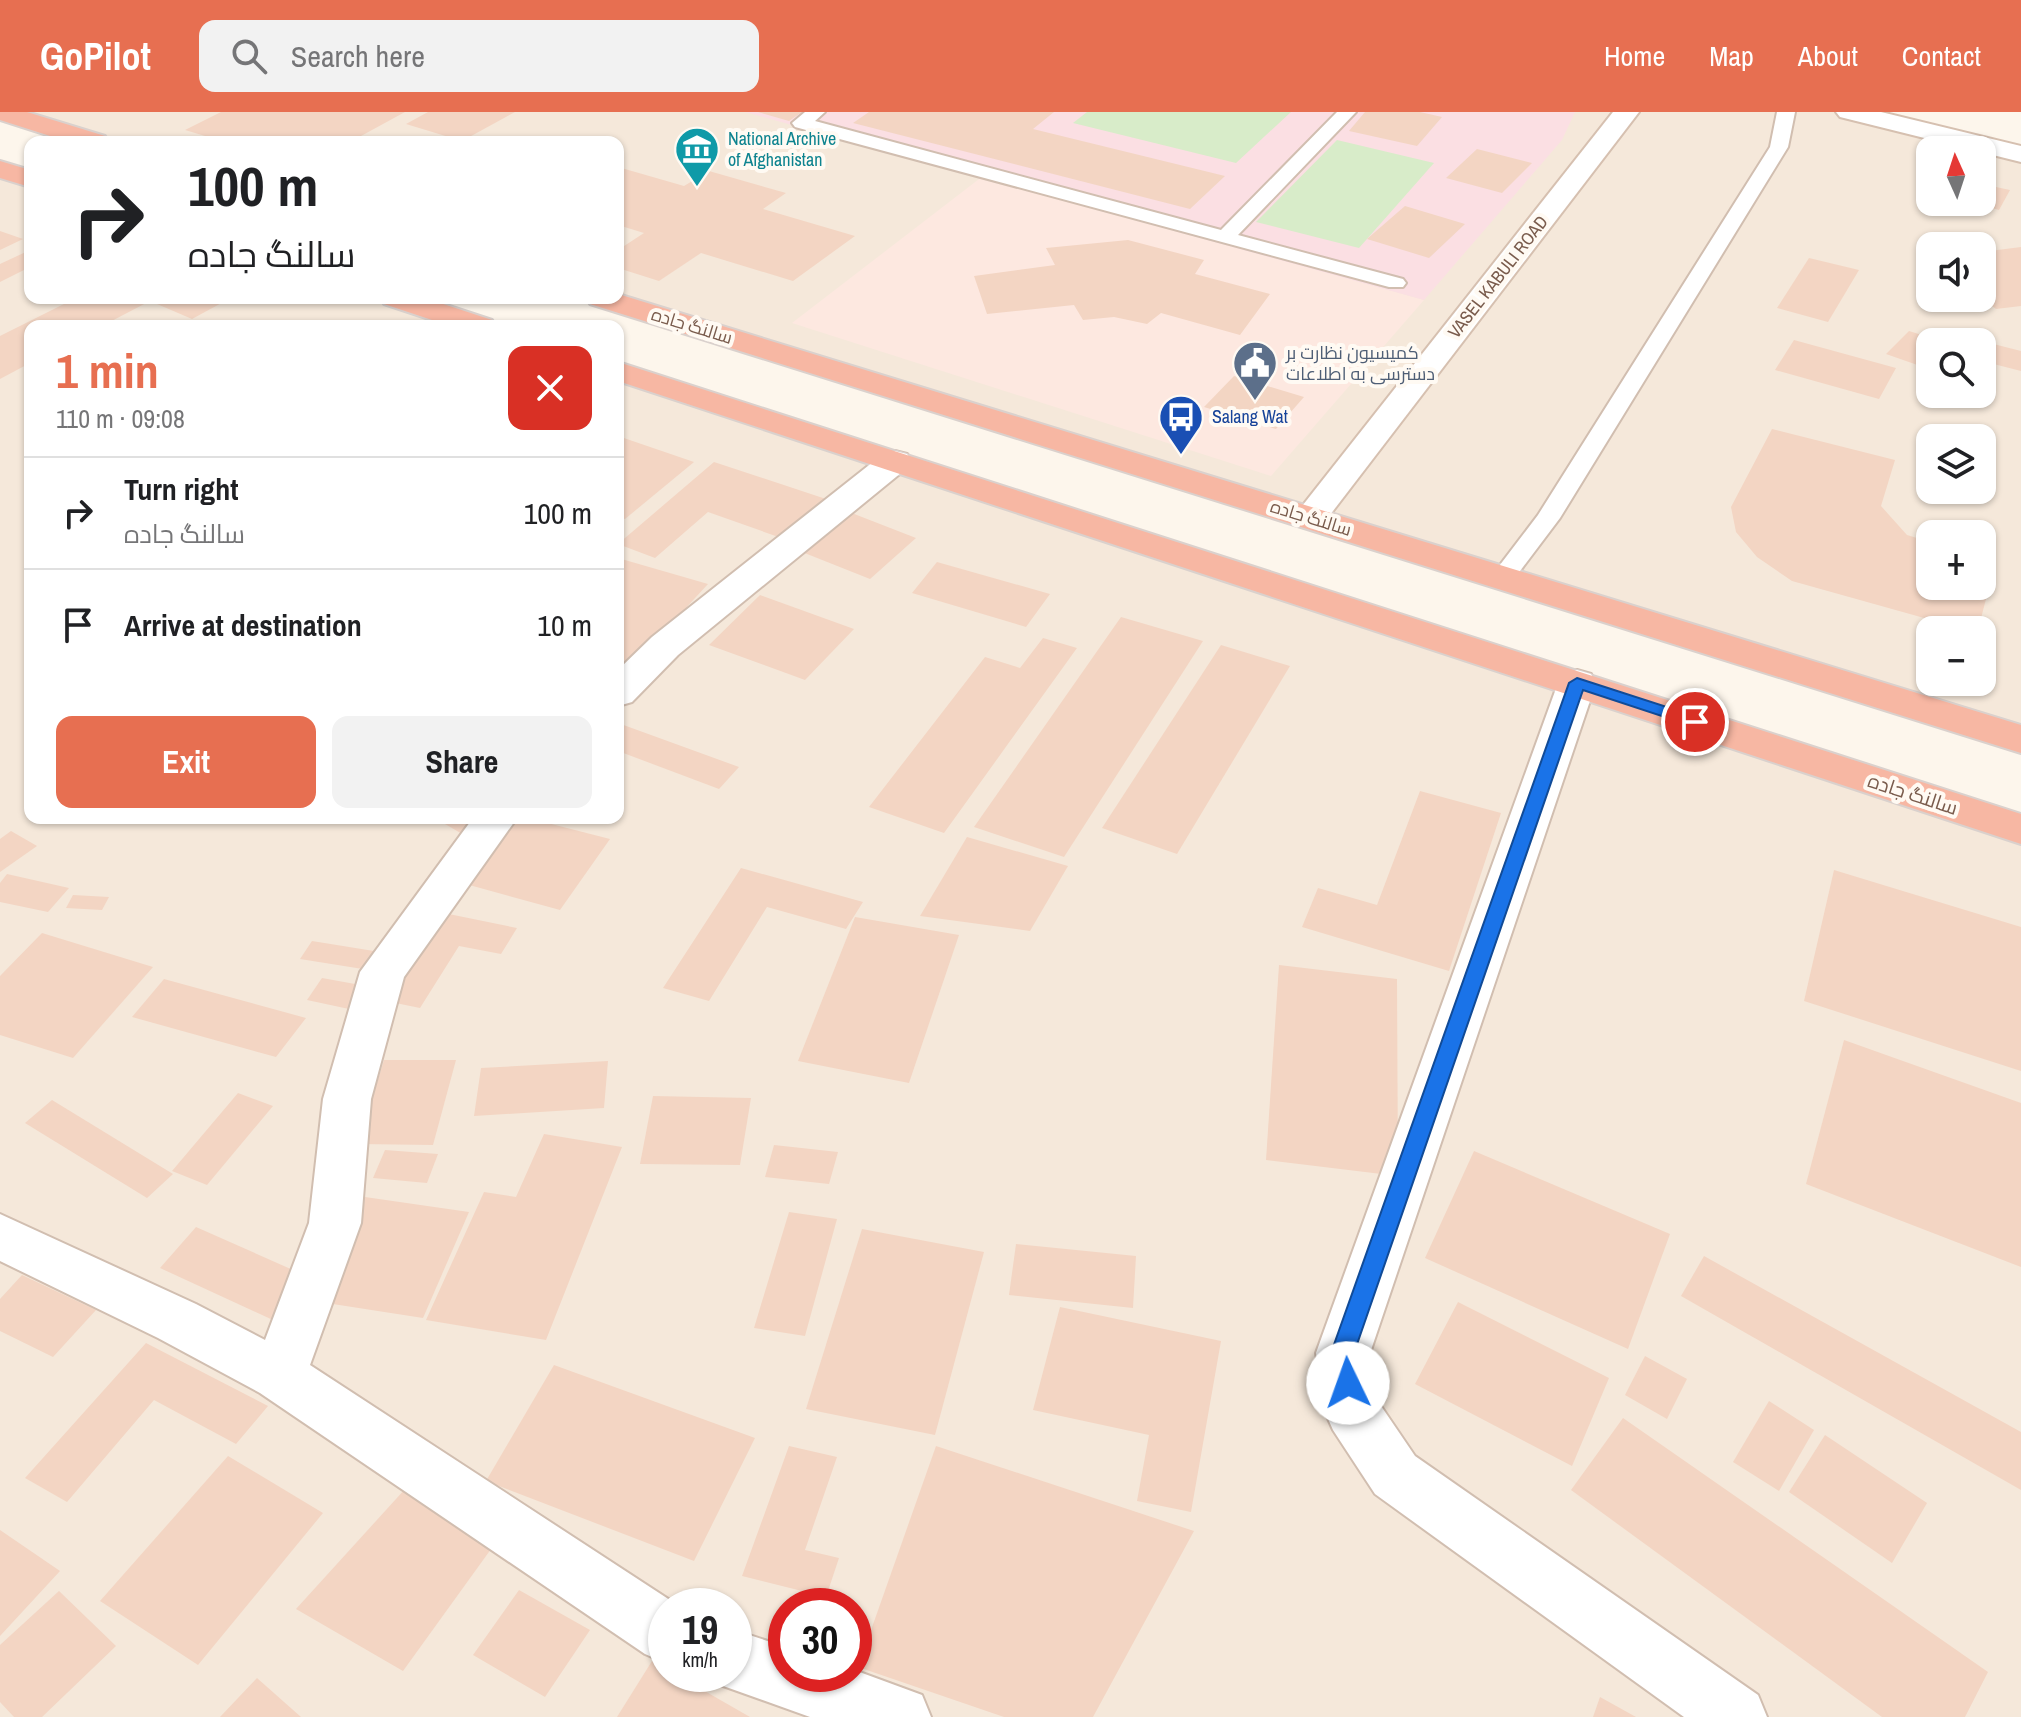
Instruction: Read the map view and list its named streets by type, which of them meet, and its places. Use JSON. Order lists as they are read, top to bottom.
{
  "streets": {
    "highway": ["سالنگ جاده"],
    "street": ["VASEL KABULI ROAD"]
  },
  "crossings": [
    ["VASEL KABULI ROAD", "سالنگ جاده"]
  ],
  "places": {
    "museum": ["National Archive of Afghanistan"],
    "public building": ["کمیسیون نظارت بر دسترسی به اطلاعات"],
    "bus stop": ["Salang Wat"]
  },
  "north": "top",
  "page": {
    "header": "GoPilot",
    "search": "Search here",
    "nav": [
      "Home",
      "Map",
      "About",
      "Contact"
    ],
    "map_buttons": ["+", "−"],
    "turn": ["100 m", "سالنگ جاده"],
    "heading": ["1 min", "110 m · 09:08"],
    "list": [
      {
        "name": "Turn right",
        "note": "سالنگ جاده",
        "value": "100 m"
      },
      {
        "name": "Arrive at destination",
        "value": "10 m"
      }
    ],
    "buttons": ["Exit", "Share"],
    "speed": "19 km/h",
    "limit": "30"
  }
}
